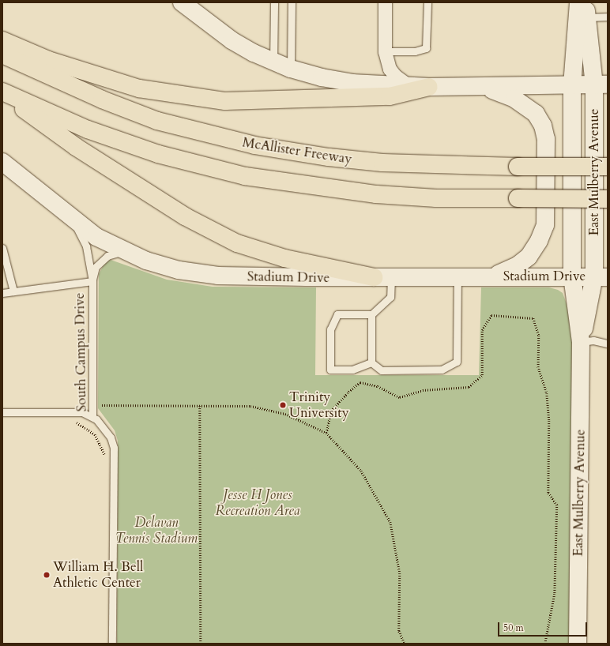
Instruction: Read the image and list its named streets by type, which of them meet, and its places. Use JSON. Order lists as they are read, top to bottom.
{
  "streets": {
    "highway": ["McAllister Freeway"],
    "main road": ["East Mulberry Avenue", "Stadium Drive"],
    "lane": ["South Campus Drive"]
  },
  "crossings": [
    ["East Mulberry Avenue", "Stadium Drive"]
  ],
  "parks": ["Jesse H Jones Recreation Area", "Delavan Tennis Stadium"],
  "places": ["Trinity University", "William H. Bell Athletic Center"],
  "scale_bar": "50 m"
}
